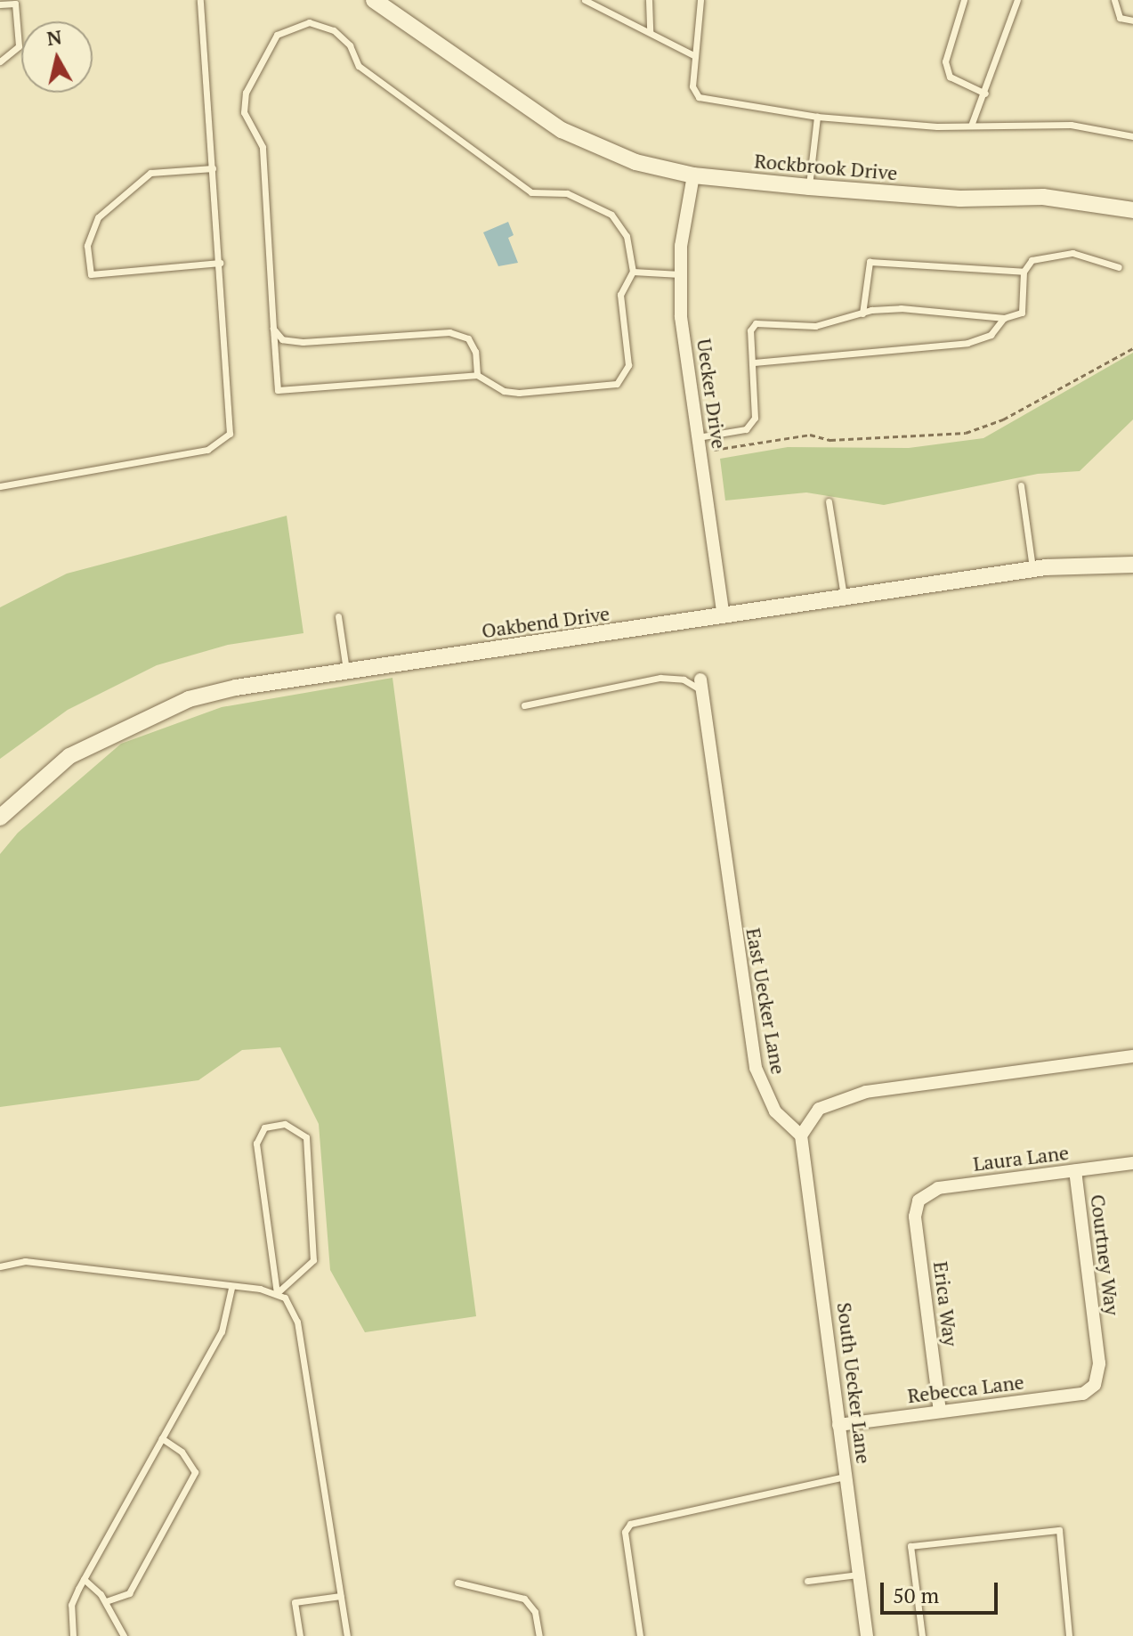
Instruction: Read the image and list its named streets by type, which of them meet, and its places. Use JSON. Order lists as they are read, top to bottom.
{
  "streets": {
    "street": [
      "Rockbrook Drive",
      "Uecker Drive",
      "Oakbend Drive",
      "East Uecker Lane",
      "Laura Lane",
      "Courtney Way",
      "Erica Way",
      "South Uecker Lane",
      "Rebecca Lane"
    ]
  },
  "crossings": [
    ["Rockbrook Drive", "Uecker Drive"],
    ["Uecker Drive", "Oakbend Drive"],
    ["East Uecker Lane", "South Uecker Lane"],
    ["Laura Lane", "Courtney Way"],
    ["Laura Lane", "Erica Way"],
    ["Courtney Way", "Rebecca Lane"],
    ["Erica Way", "Rebecca Lane"],
    ["South Uecker Lane", "Rebecca Lane"]
  ],
  "scale_bar": "50 m",
  "north": "top"
}
